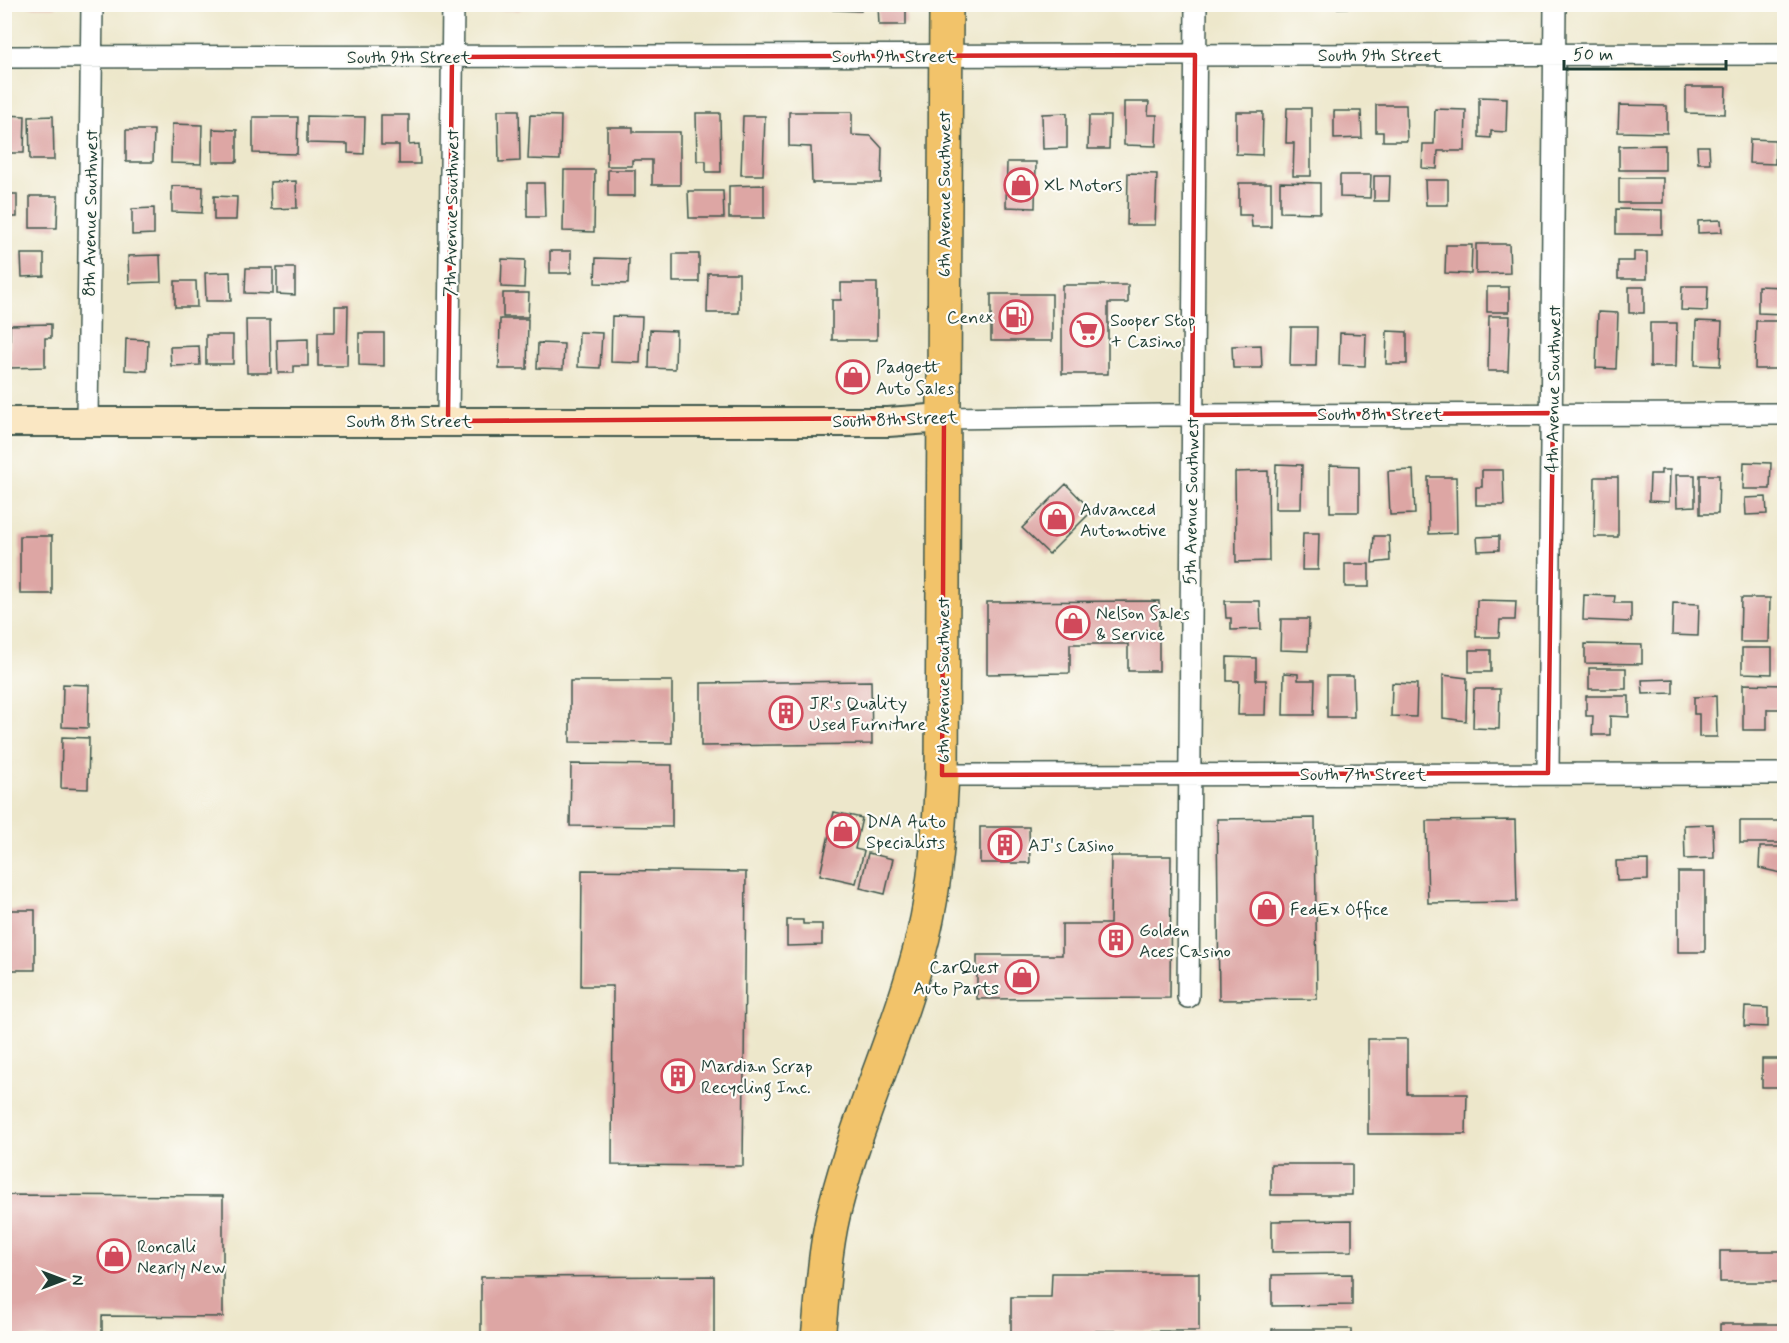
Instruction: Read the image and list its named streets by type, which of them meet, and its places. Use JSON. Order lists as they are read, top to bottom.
{
  "streets": {
    "highway": ["6th Avenue Southwest"],
    "street": [
      "South 9th Street",
      "8th Avenue Southwest",
      "7th Avenue Southwest",
      "4th Avenue Southwest",
      "South 8th Street",
      "5th Avenue Southwest",
      "South 7th Street"
    ]
  },
  "crossings": [
    ["South 9th Street", "6th Avenue Southwest"],
    ["South 9th Street", "8th Avenue Southwest"],
    ["South 9th Street", "7th Avenue Southwest"],
    ["South 9th Street", "4th Avenue Southwest"],
    ["South 9th Street", "5th Avenue Southwest"],
    ["6th Avenue Southwest", "South 8th Street"],
    ["6th Avenue Southwest", "South 7th Street"],
    ["8th Avenue Southwest", "South 8th Street"],
    ["7th Avenue Southwest", "South 8th Street"],
    ["4th Avenue Southwest", "South 8th Street"],
    ["4th Avenue Southwest", "South 7th Street"],
    ["South 8th Street", "5th Avenue Southwest"],
    ["5th Avenue Southwest", "South 7th Street"]
  ],
  "places": {
    "shop": [
      "XL Motors",
      "Padgett Auto Sales",
      "Advanced Automotive",
      "Nelson Sales & Service",
      "DNA Auto Specialists",
      "FedEx Office",
      "CarQuest Auto Parts",
      "Roncalli Nearly New"
    ],
    "fuel station": ["Cenex"],
    "supermarket": ["Sooper Stop + Casino"],
    "building": [
      "JR's Quality Used Furniture",
      "AJ's Casino",
      "Golden Aces Casino",
      "Mardian Scrap Recycling Inc."
    ]
  },
  "scale_bar": "50 m",
  "north": "right"
}
